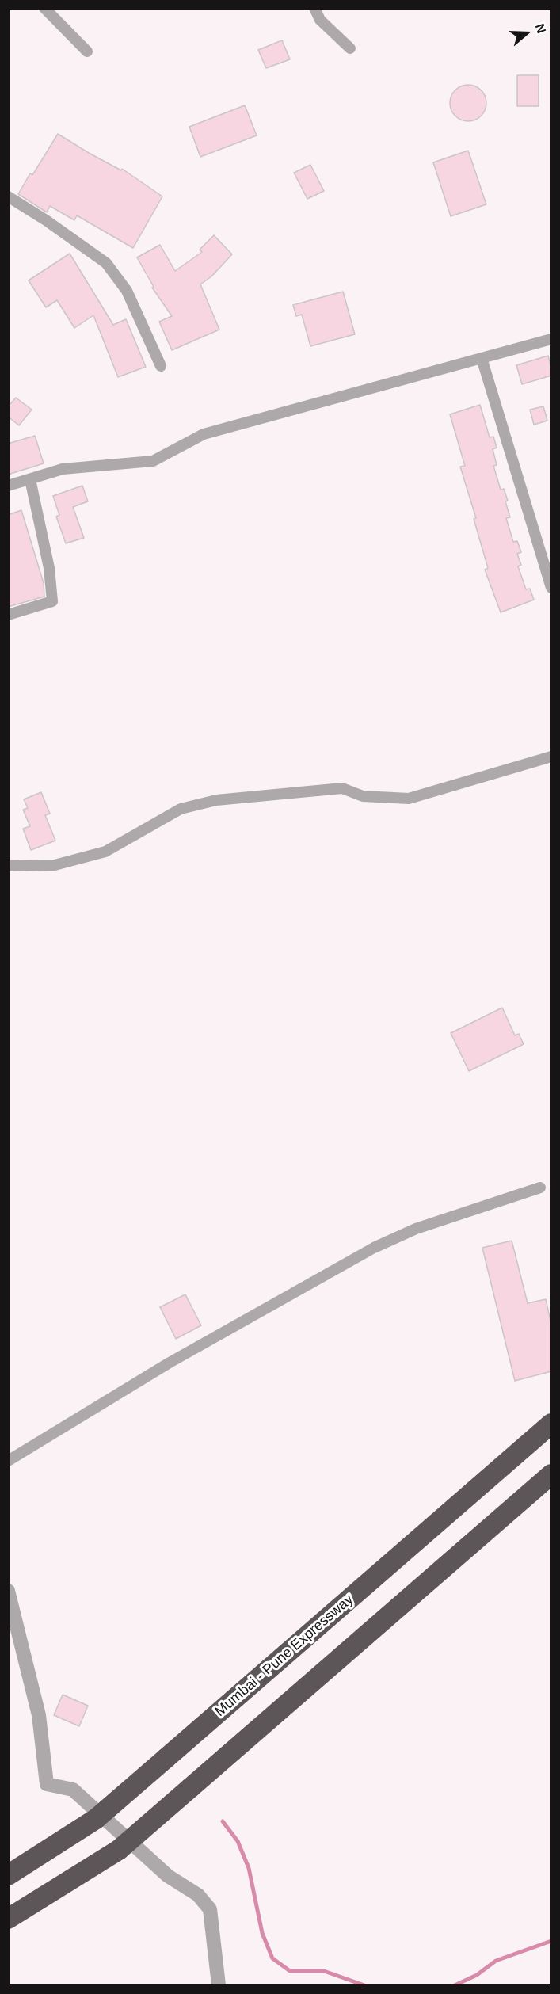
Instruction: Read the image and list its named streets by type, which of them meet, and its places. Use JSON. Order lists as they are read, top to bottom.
{
  "streets": {
    "highway": ["Mumbai - Pune Expressway"]
  },
  "north": "right"
}
